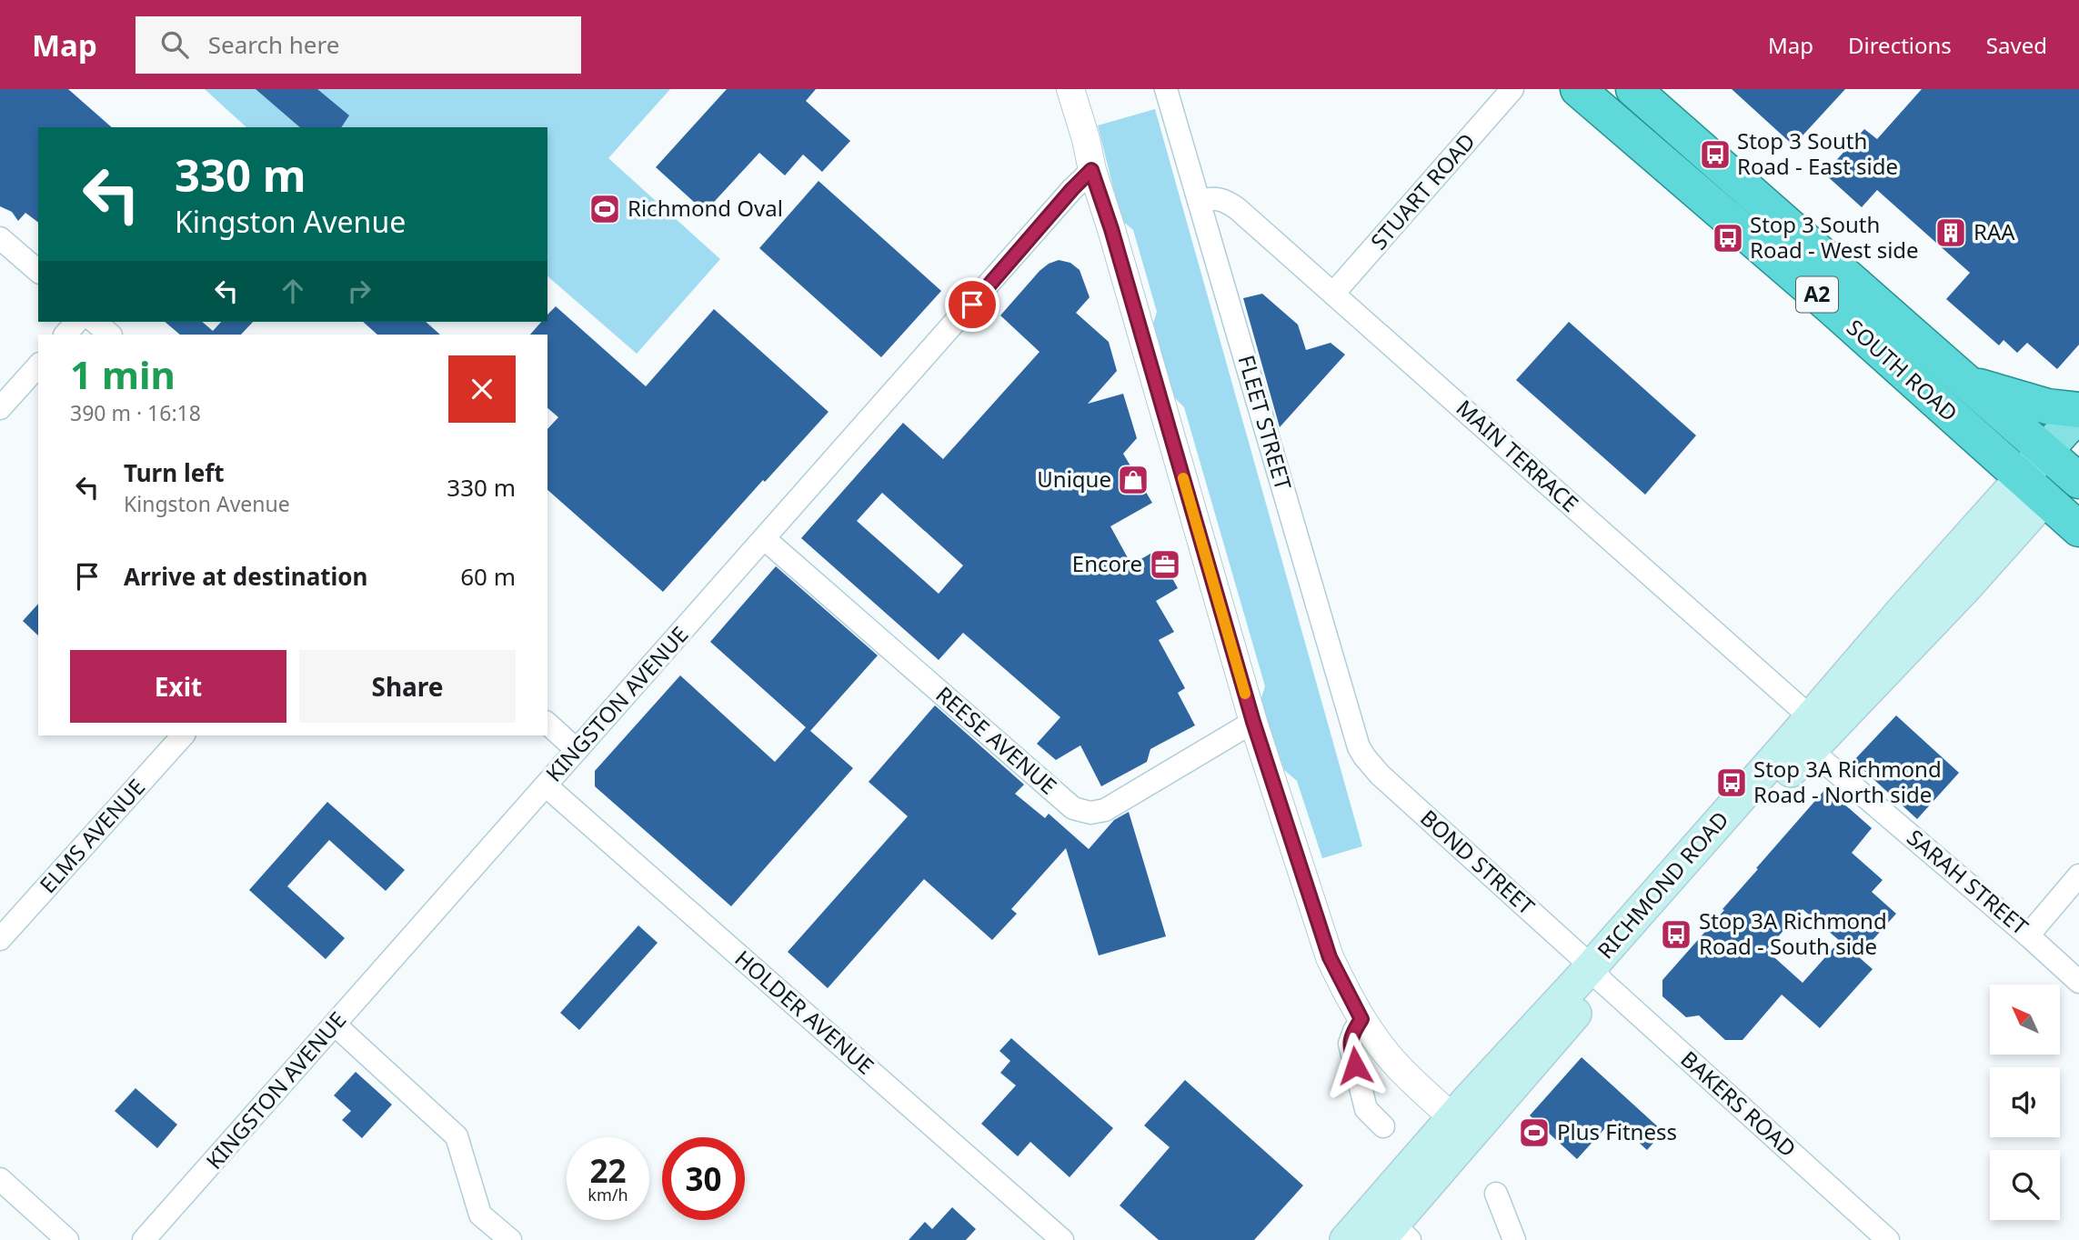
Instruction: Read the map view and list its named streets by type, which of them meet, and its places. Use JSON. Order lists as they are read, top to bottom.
{
  "streets": {
    "highway": ["A2", "SOUTH ROAD"],
    "main road": ["RICHMOND ROAD"],
    "street": [
      "STUART ROAD",
      "FLEET STREET",
      "MAIN TERRACE",
      "KINGSTON AVENUE",
      "REESE AVENUE",
      "ELMS AVENUE",
      "BOND STREET",
      "SARAH STREET",
      "HOLDER AVENUE",
      "BAKERS ROAD"
    ]
  },
  "crossings": [
    ["STUART ROAD", "MAIN TERRACE"],
    ["SOUTH ROAD", "RICHMOND ROAD"],
    ["FLEET STREET", "MAIN TERRACE"],
    ["FLEET STREET", "BOND STREET"],
    ["MAIN TERRACE", "SARAH STREET"],
    ["MAIN TERRACE", "RICHMOND ROAD"],
    ["KINGSTON AVENUE", "REESE AVENUE"],
    ["KINGSTON AVENUE", "HOLDER AVENUE"],
    ["BOND STREET", "RICHMOND ROAD"],
    ["BOND STREET", "BAKERS ROAD"],
    ["SARAH STREET", "RICHMOND ROAD"],
    ["RICHMOND ROAD", "BAKERS ROAD"]
  ],
  "places": {
    "bus stop": [
      "Stop 3 South Road - East side",
      "Stop 3 South Road - West side",
      "Stop 3A Richmond Road - North side",
      "Stop 3A Richmond Road - South side"
    ],
    "sports": ["Richmond Oval", "Plus Fitness"],
    "building": ["RAA"],
    "shop": ["Unique"],
    "office": ["Encore"]
  },
  "north": "top left",
  "page": {
    "header": "Map",
    "search": "Search here",
    "nav": ["Map", "Directions", "Saved"],
    "turn": ["330 m", "Kingston Avenue"],
    "heading": ["1 min", "390 m · 16:18"],
    "list": [
      {
        "name": "Turn left",
        "note": "Kingston Avenue",
        "value": "330 m"
      },
      {
        "name": "Arrive at destination",
        "value": "60 m"
      }
    ],
    "buttons": ["Exit", "Share"],
    "speed": "22 km/h",
    "limit": "30"
  }
}
